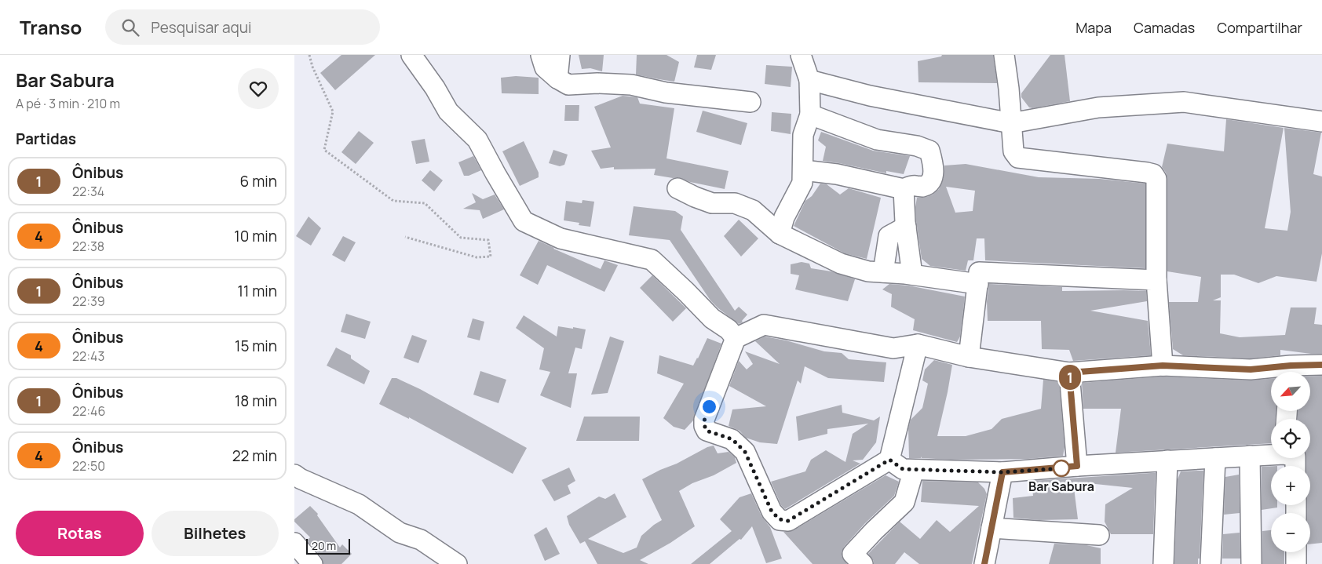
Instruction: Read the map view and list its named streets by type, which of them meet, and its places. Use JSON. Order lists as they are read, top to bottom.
{
  "places": ["Bar Sabura"],
  "lines": ["bus line 1"],
  "scale_bar": "20 m",
  "north": "bottom left",
  "page": {
    "header": "Transo",
    "search": "Pesquisar aqui",
    "nav": ["Mapa", "Camadas", "Compartilhar"],
    "heading": [
      ["Bar Sabura", "A pé · 3 min · 210 m"],
      "Partidas"
    ],
    "on_map": "1",
    "list": [
      {
        "mark": "1",
        "name": "Ônibus",
        "note": "22:34",
        "value": "6 min"
      },
      {
        "mark": "4",
        "name": "Ônibus",
        "note": "22:38",
        "value": "10 min"
      },
      {
        "mark": "1",
        "name": "Ônibus",
        "note": "22:39",
        "value": "11 min"
      },
      {
        "mark": "4",
        "name": "Ônibus",
        "note": "22:43",
        "value": "15 min"
      },
      {
        "mark": "1",
        "name": "Ônibus",
        "note": "22:46",
        "value": "18 min"
      },
      {
        "mark": "4",
        "name": "Ônibus",
        "note": "22:50",
        "value": "22 min"
      }
    ],
    "map_buttons": ["+", "−"],
    "buttons": ["Rotas", "Bilhetes"],
    "scale": "20 m"
  }
}
